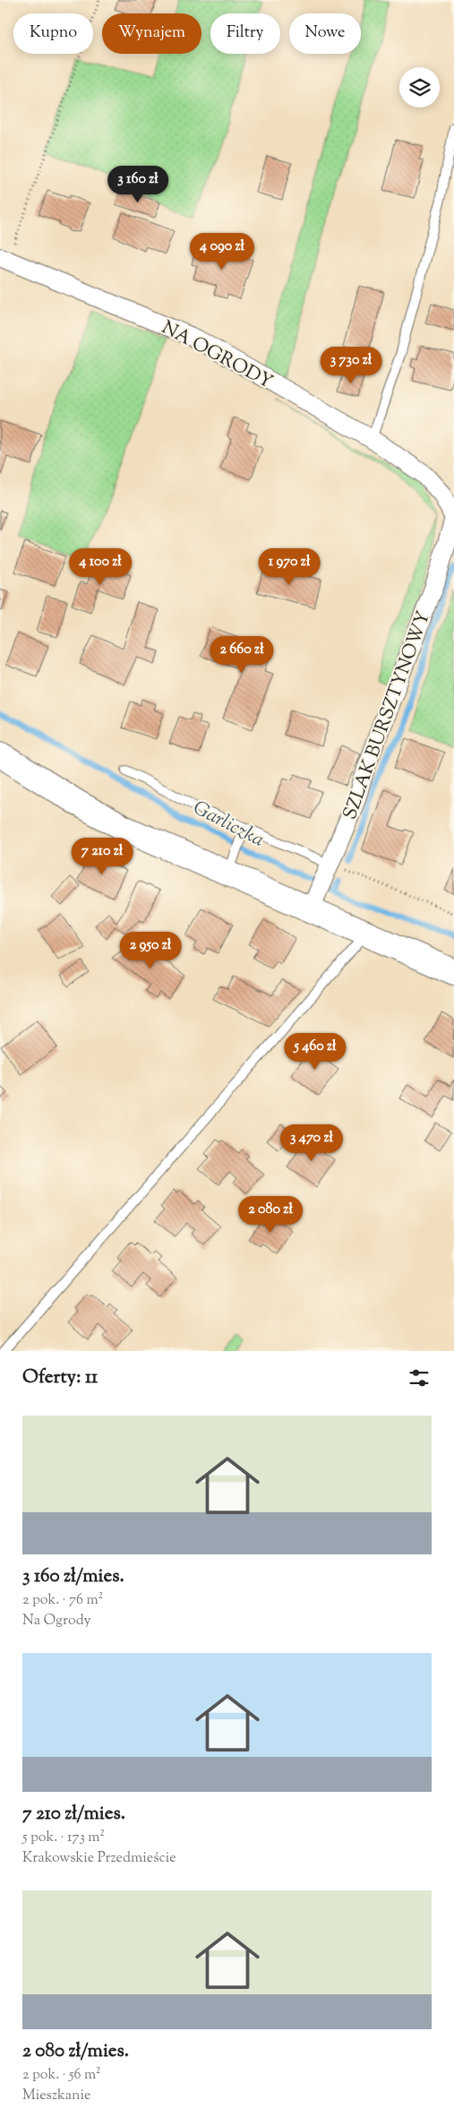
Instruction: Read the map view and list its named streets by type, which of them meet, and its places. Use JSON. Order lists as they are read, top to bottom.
{
  "streets": {
    "street": ["NA OGRODY", "SZLAK BURSZTYNOWY"]
  },
  "crossings": [
    ["NA OGRODY", "SZLAK BURSZTYNOWY"]
  ],
  "water": ["Garliczka"],
  "page": {
    "chip": [
      "Kupno",
      "Wynajem",
      "Filtry",
      "Nowe"
    ],
    "price": [
      "3 160 zł",
      "4 090 zł",
      "3 730 zł",
      "4 100 zł",
      "1 970 zł",
      "2 660 zł",
      "7 210 zł",
      "2 950 zł",
      "5 460 zł",
      "3 470 zł",
      "2 080 zł"
    ],
    "heading": "Oferty: 11",
    "list": [
      {
        "name": "3 160 zł/mies.",
        "note": "2 pok. · 76 m² · Na Ogrody"
      },
      {
        "name": "7 210 zł/mies.",
        "note": "5 pok. · 173 m² · Krakowskie Przedmieście"
      },
      {
        "name": "2 080 zł/mies.",
        "note": "2 pok. · 56 m² · Mieszkanie"
      }
    ]
  }
}
